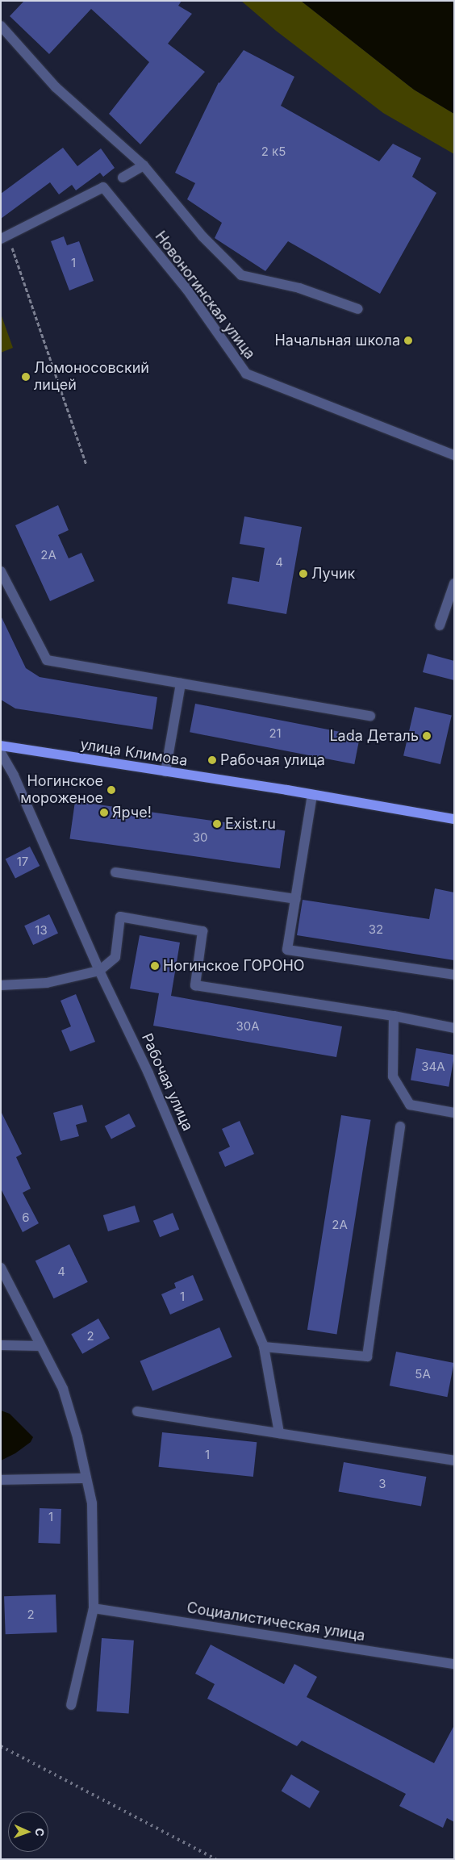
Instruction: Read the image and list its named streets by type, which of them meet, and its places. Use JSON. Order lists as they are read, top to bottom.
{
  "streets": {
    "main road": ["улица Климова"],
    "street": ["Новоногинская улица", "Рабочая улица", "Социалистическая улица"]
  },
  "places": [
    "Начальная школа",
    "Ломоносовский лицей",
    "Лучик",
    "Lada Деталь",
    "Рабочая улица",
    "Ногинское мороженое",
    "Ярче!",
    "Exist.ru",
    "Ногинское ГОРОНО"
  ],
  "house_numbers": [
    "2 к5",
    "1",
    "2А",
    "4",
    "21",
    "30",
    "17",
    "32",
    "13",
    "30А",
    "34А",
    "6",
    "2А",
    "4",
    "1",
    "2",
    "5А",
    "1",
    "3",
    "1",
    "2"
  ],
  "north": "right"
}
